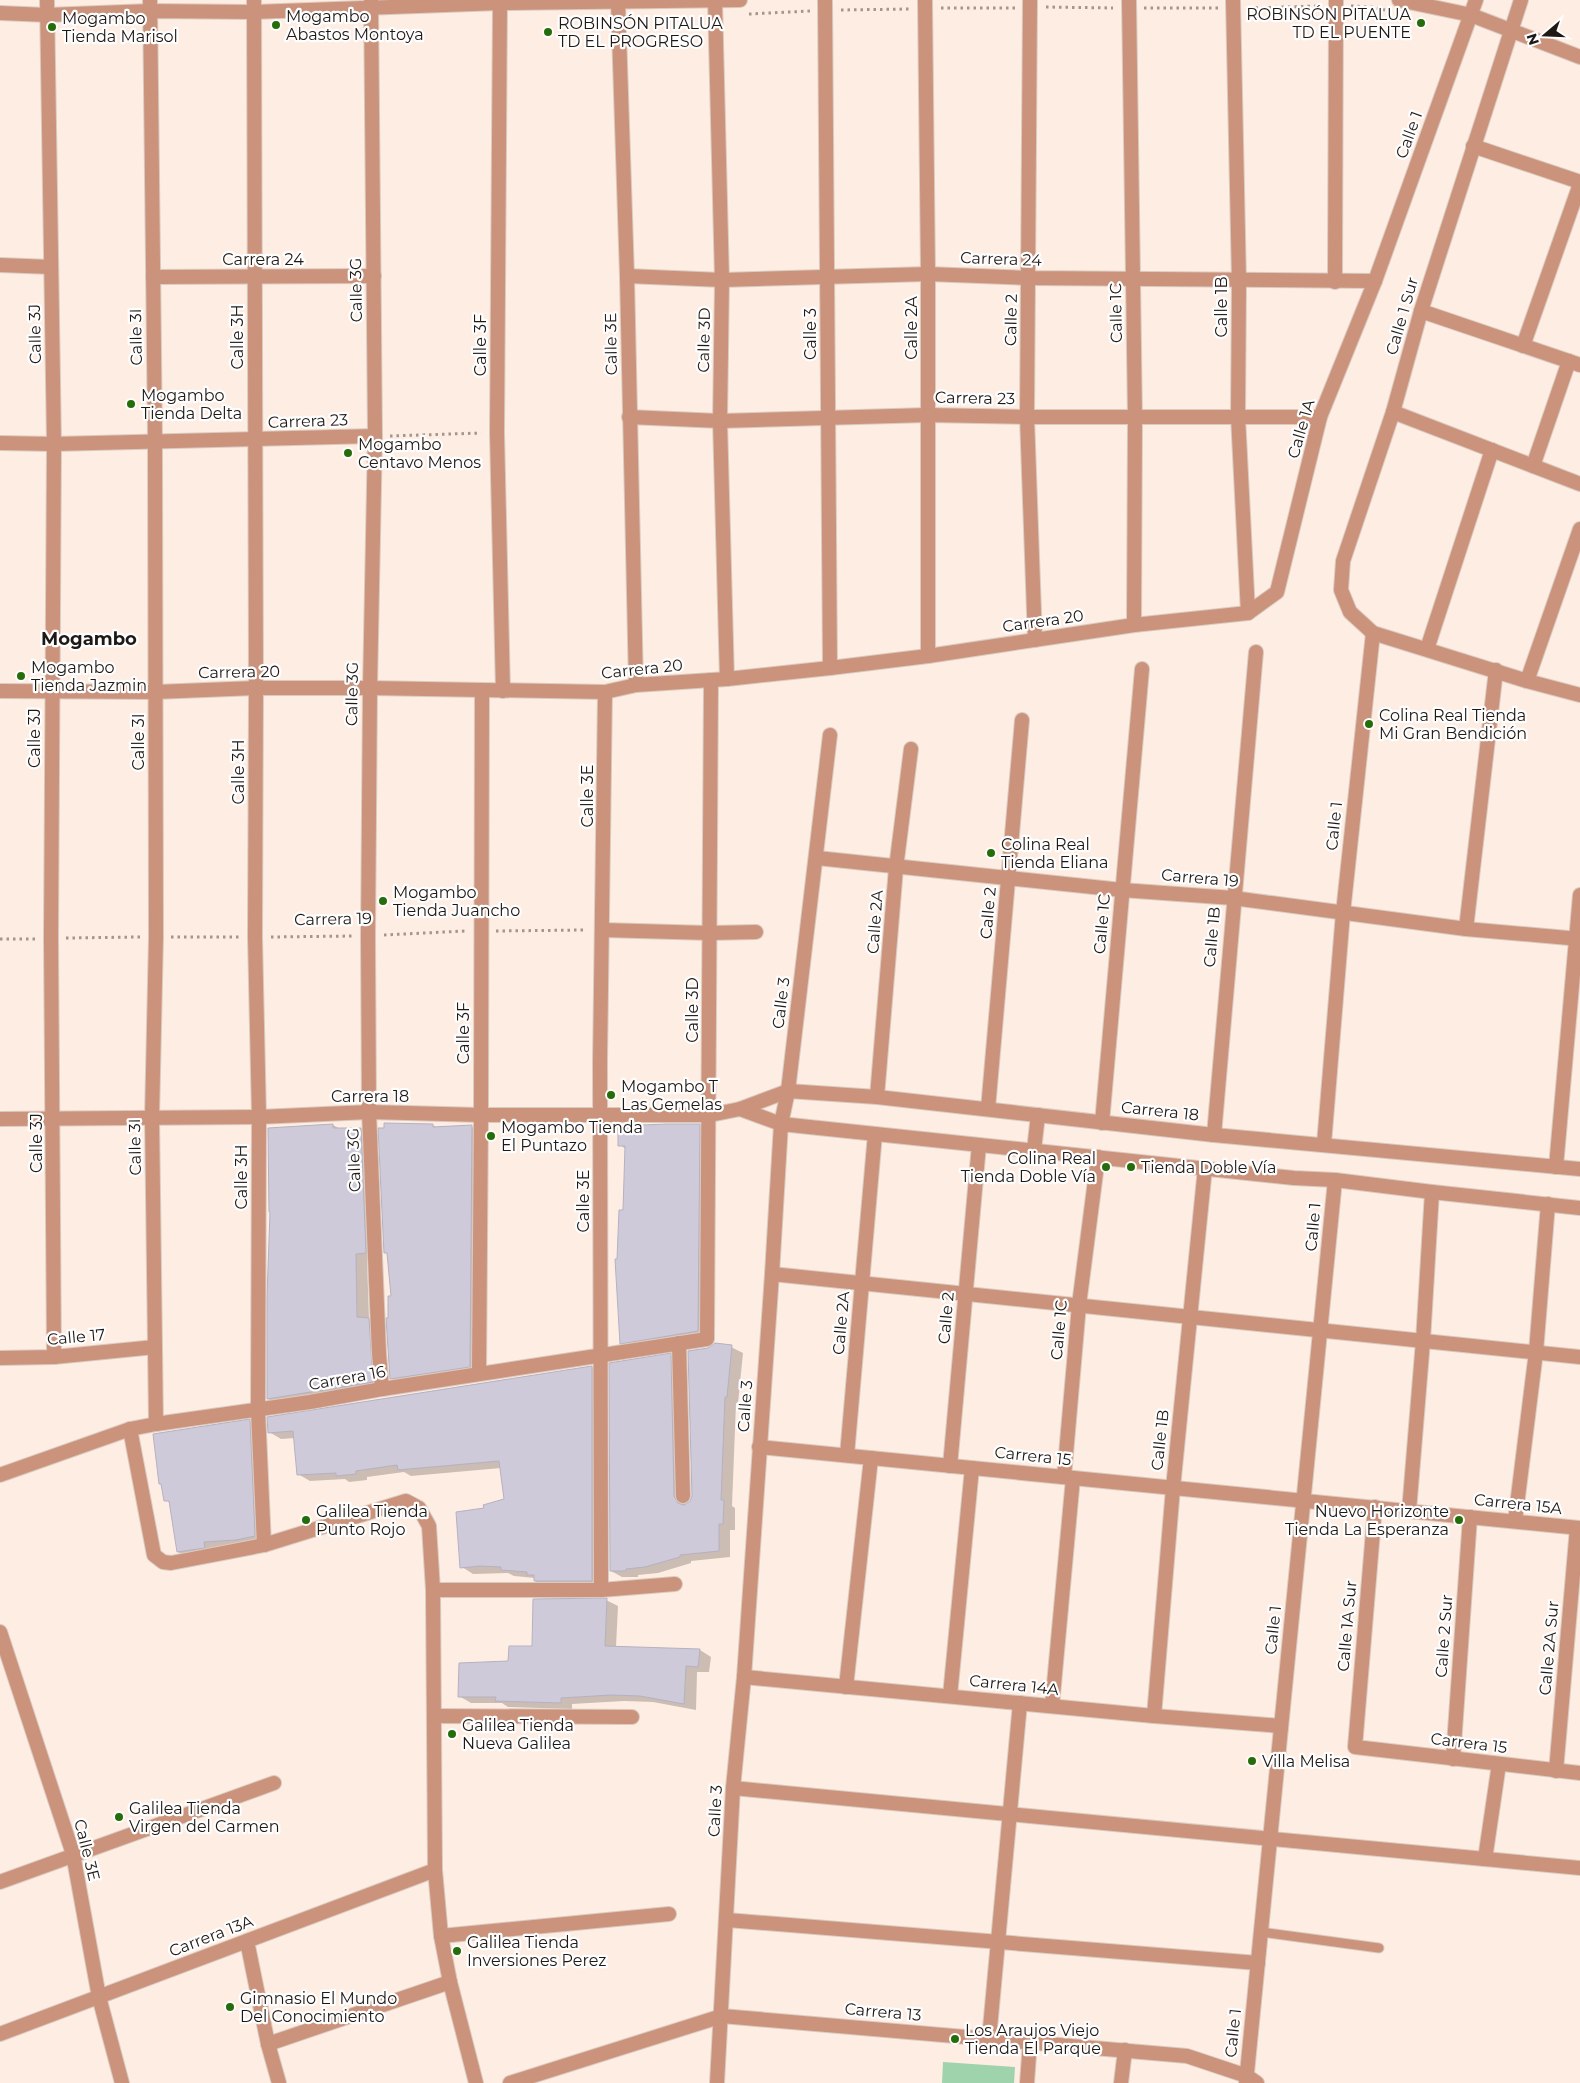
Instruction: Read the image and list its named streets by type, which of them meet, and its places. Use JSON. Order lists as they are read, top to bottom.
{
  "streets": {
    "street": [
      "Calle 1",
      "Carrera 24",
      "Calle 3G",
      "Calle 1B",
      "Calle 1C",
      "Calle 1 Sur",
      "Calle 2",
      "Calle 2A",
      "Calle 3J",
      "Calle 3",
      "Calle 3I",
      "Calle 3H",
      "Calle 3D",
      "Calle 3E",
      "Calle 3F",
      "Carrera 23",
      "Calle 1A",
      "Carrera 20",
      "Carrera 19",
      "Carrera 18",
      "Calle 17",
      "Carrera 16",
      "Carrera 15",
      "Carrera 15A",
      "Calle 1A Sur",
      "Calle 2 Sur",
      "Calle 2A Sur",
      "Carrera 14A",
      "Carrera 13A",
      "Carrera 13"
    ]
  },
  "crossings": [
    ["Calle 1", "Carrera 24"],
    ["Calle 1", "Calle 1 Sur"],
    ["Calle 1", "Calle 1A"],
    ["Calle 1", "Carrera 19"],
    ["Calle 1", "Carrera 18"],
    ["Calle 1", "Carrera 15"],
    ["Calle 1", "Carrera 15A"],
    ["Calle 1", "Carrera 14A"],
    ["Calle 1", "Carrera 13"],
    ["Carrera 24", "Calle 3G"],
    ["Carrera 24", "Calle 1B"],
    ["Carrera 24", "Calle 1C"],
    ["Carrera 24", "Calle 2"],
    ["Carrera 24", "Calle 2A"],
    ["Carrera 24", "Calle 3"],
    ["Carrera 24", "Calle 3I"],
    ["Carrera 24", "Calle 3H"],
    ["Carrera 24", "Calle 3D"],
    ["Carrera 24", "Calle 3E"],
    ["Carrera 24", "Calle 1A"],
    ["Calle 3G", "Carrera 23"],
    ["Calle 3G", "Carrera 20"],
    ["Calle 3G", "Carrera 19"],
    ["Calle 3G", "Carrera 18"],
    ["Calle 3G", "Carrera 16"],
    ["Calle 1B", "Carrera 23"],
    ["Calle 1B", "Carrera 20"],
    ["Calle 1B", "Carrera 19"],
    ["Calle 1B", "Carrera 18"],
    ["Calle 1B", "Carrera 15"],
    ["Calle 1B", "Carrera 14A"],
    ["Calle 1C", "Carrera 23"],
    ["Calle 1C", "Carrera 20"],
    ["Calle 1C", "Carrera 19"],
    ["Calle 1C", "Carrera 18"],
    ["Calle 1C", "Carrera 15"],
    ["Calle 1C", "Carrera 14A"],
    ["Calle 2", "Carrera 23"],
    ["Calle 2", "Carrera 20"],
    ["Calle 2", "Carrera 19"],
    ["Calle 2", "Carrera 18"],
    ["Calle 2", "Carrera 15"],
    ["Calle 2A", "Carrera 23"],
    ["Calle 2A", "Carrera 20"],
    ["Calle 2A", "Carrera 19"],
    ["Calle 2A", "Carrera 18"],
    ["Calle 2A", "Carrera 15"],
    ["Calle 3J", "Carrera 23"],
    ["Calle 3J", "Carrera 20"],
    ["Calle 3J", "Carrera 19"],
    ["Calle 3J", "Carrera 18"],
    ["Calle 3J", "Calle 17"],
    ["Calle 3", "Carrera 23"],
    ["Calle 3", "Carrera 20"],
    ["Calle 3", "Carrera 19"],
    ["Calle 3", "Carrera 18"],
    ["Calle 3", "Carrera 15"],
    ["Calle 3", "Carrera 14A"],
    ["Calle 3", "Carrera 13"],
    ["Calle 3I", "Carrera 23"],
    ["Calle 3I", "Carrera 20"],
    ["Calle 3I", "Carrera 19"],
    ["Calle 3I", "Carrera 18"],
    ["Calle 3I", "Calle 17"],
    ["Calle 3I", "Carrera 16"],
    ["Calle 3H", "Carrera 23"],
    ["Calle 3H", "Carrera 20"],
    ["Calle 3H", "Carrera 19"],
    ["Calle 3H", "Carrera 18"],
    ["Calle 3H", "Carrera 16"],
    ["Calle 3D", "Carrera 23"],
    ["Calle 3D", "Carrera 20"],
    ["Calle 3D", "Carrera 18"],
    ["Calle 3D", "Carrera 16"],
    ["Calle 3E", "Carrera 23"],
    ["Calle 3E", "Carrera 20"],
    ["Calle 3E", "Carrera 19"],
    ["Calle 3E", "Carrera 18"],
    ["Calle 3E", "Carrera 16"],
    ["Calle 3E", "Carrera 13A"],
    ["Calle 3F", "Carrera 20"],
    ["Calle 3F", "Carrera 19"],
    ["Calle 3F", "Carrera 18"],
    ["Calle 3F", "Carrera 16"],
    ["Carrera 23", "Calle 1A"],
    ["Calle 1A", "Carrera 20"],
    ["Carrera 15", "Carrera 15A"],
    ["Carrera 15", "Calle 1A Sur"],
    ["Carrera 15", "Calle 2 Sur"],
    ["Carrera 15", "Calle 2A Sur"],
    ["Carrera 15A", "Calle 1A Sur"],
    ["Carrera 15A", "Calle 2 Sur"],
    ["Carrera 15A", "Calle 2A Sur"]
  ],
  "districts": ["Mogambo"],
  "places": [
    "ROBINSÓN PITALUA TD EL PUENTE",
    "Mogambo Abastos Montoya",
    "Mogambo Tienda Marisol",
    "ROBINSÓN PITALUA TD EL PROGRESO",
    "Mogambo Tienda Delta",
    "Mogambo Centavo Menos",
    "Mogambo Tienda Jazmin",
    "Colina Real Tienda Mi Gran Bendición",
    "Colina Real Tienda Eliana",
    "Mogambo Tienda Juancho",
    "Mogambo T Las Gemelas",
    "Mogambo Tienda El Puntazo",
    "Colina Real Tienda Doble Vía",
    "Tienda Doble Vía",
    "Galilea Tienda Punto Rojo",
    "Nuevo Horizonte Tienda La Esperanza",
    "Galilea Tienda Nueva Galilea",
    "Villa Melisa",
    "Galilea Tienda Virgen del Carmen",
    "Galilea Tienda Inversiones Perez",
    "Gimnasio El Mundo Del Conocimiento",
    "Los Araujos Viejo Tienda El Parque"
  ],
  "north": "left"
}
